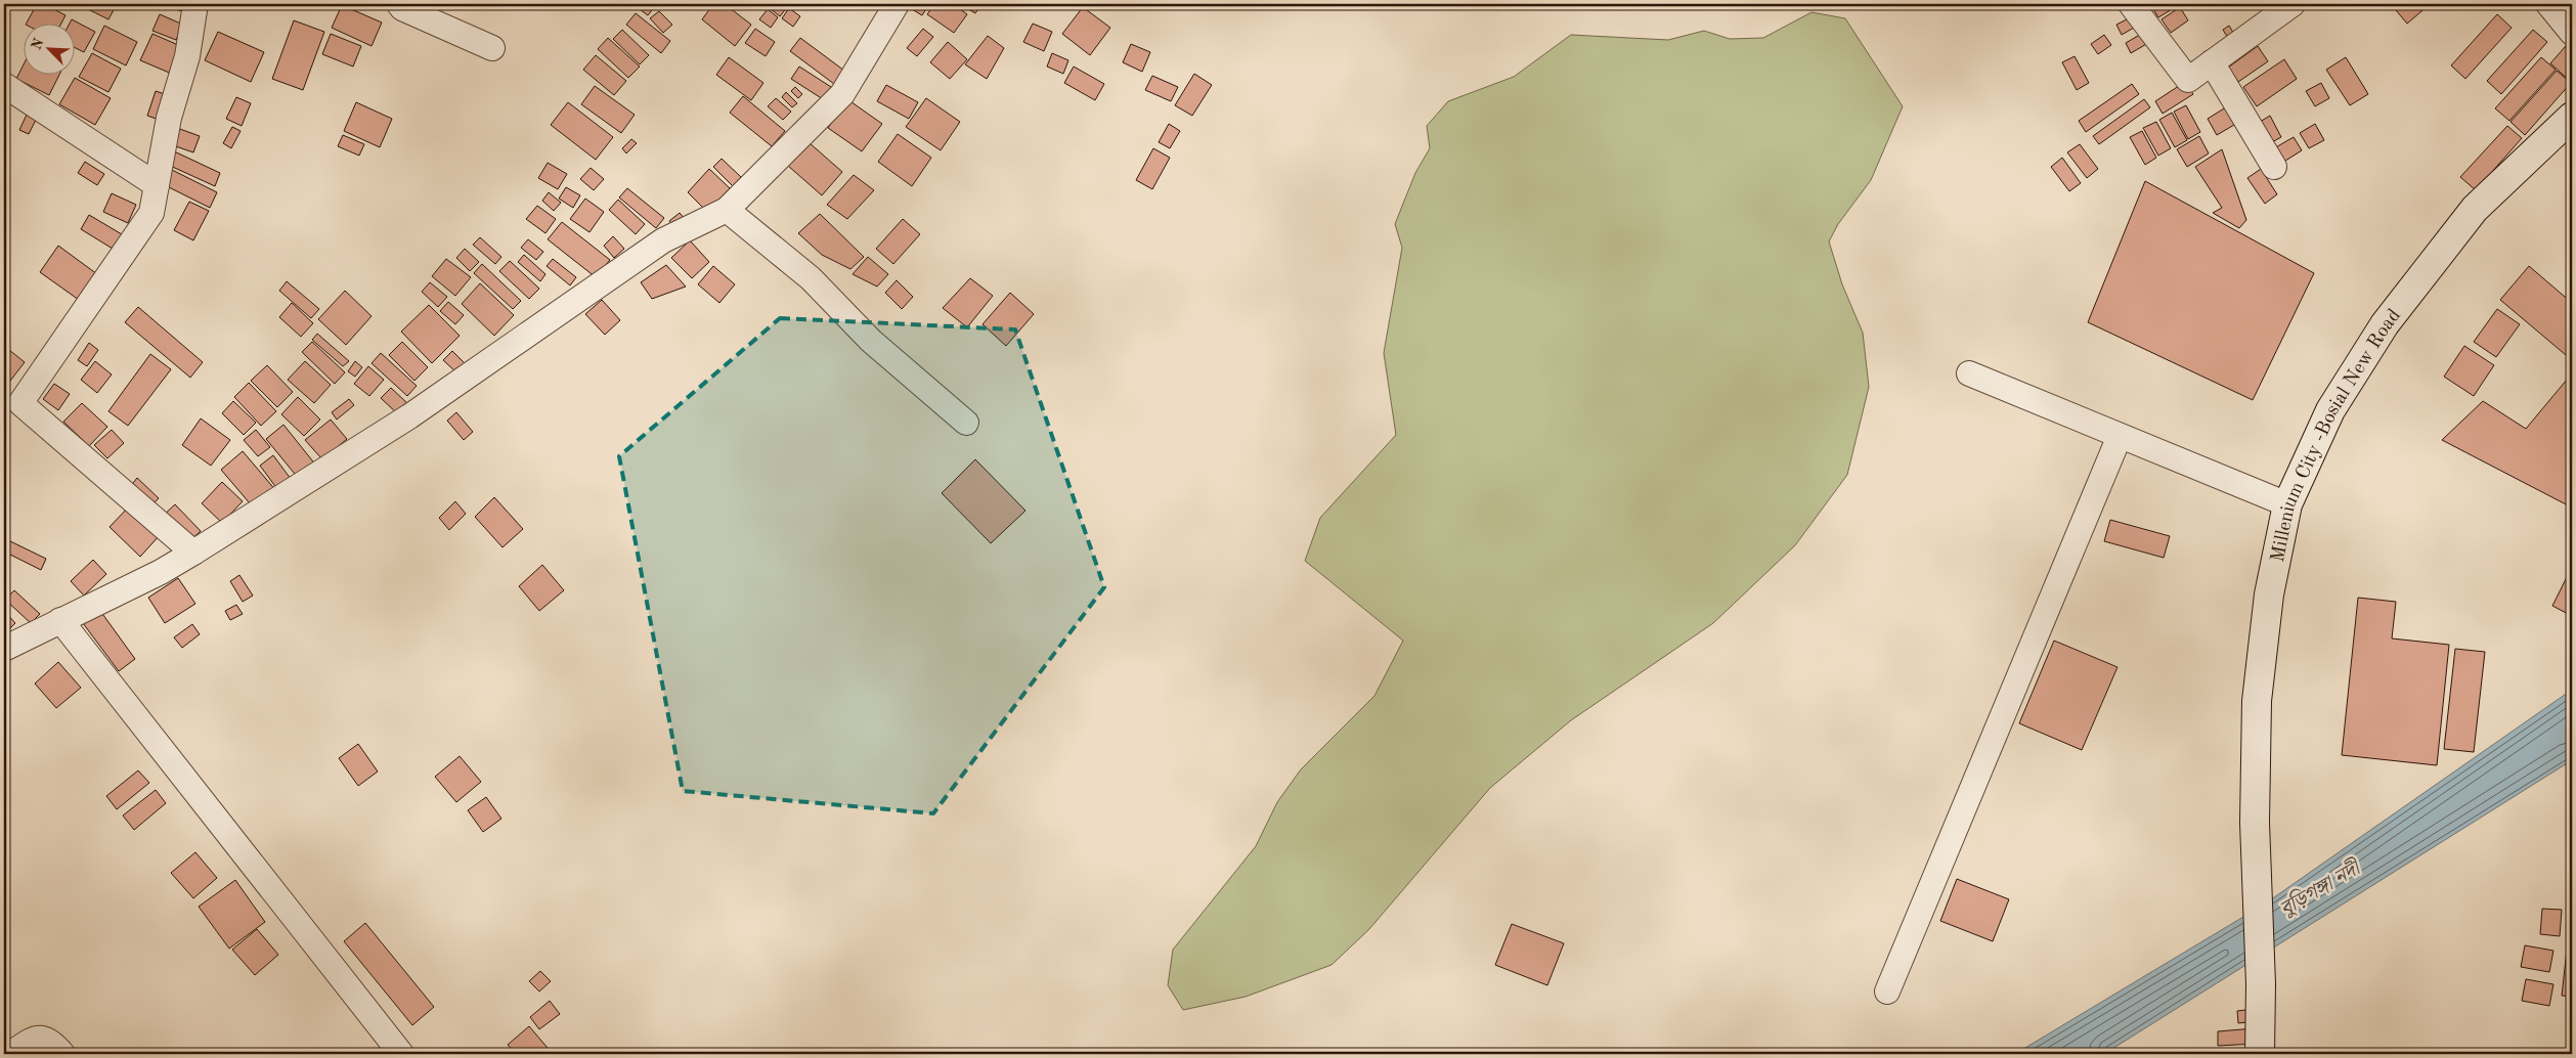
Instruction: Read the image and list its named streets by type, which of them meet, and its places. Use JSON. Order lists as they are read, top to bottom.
{
  "streets": {
    "street": ["Millenium City -Bosial New Road"]
  },
  "water": ["বুড়িগঙ্গা নদী"],
  "north": "top left"
}
